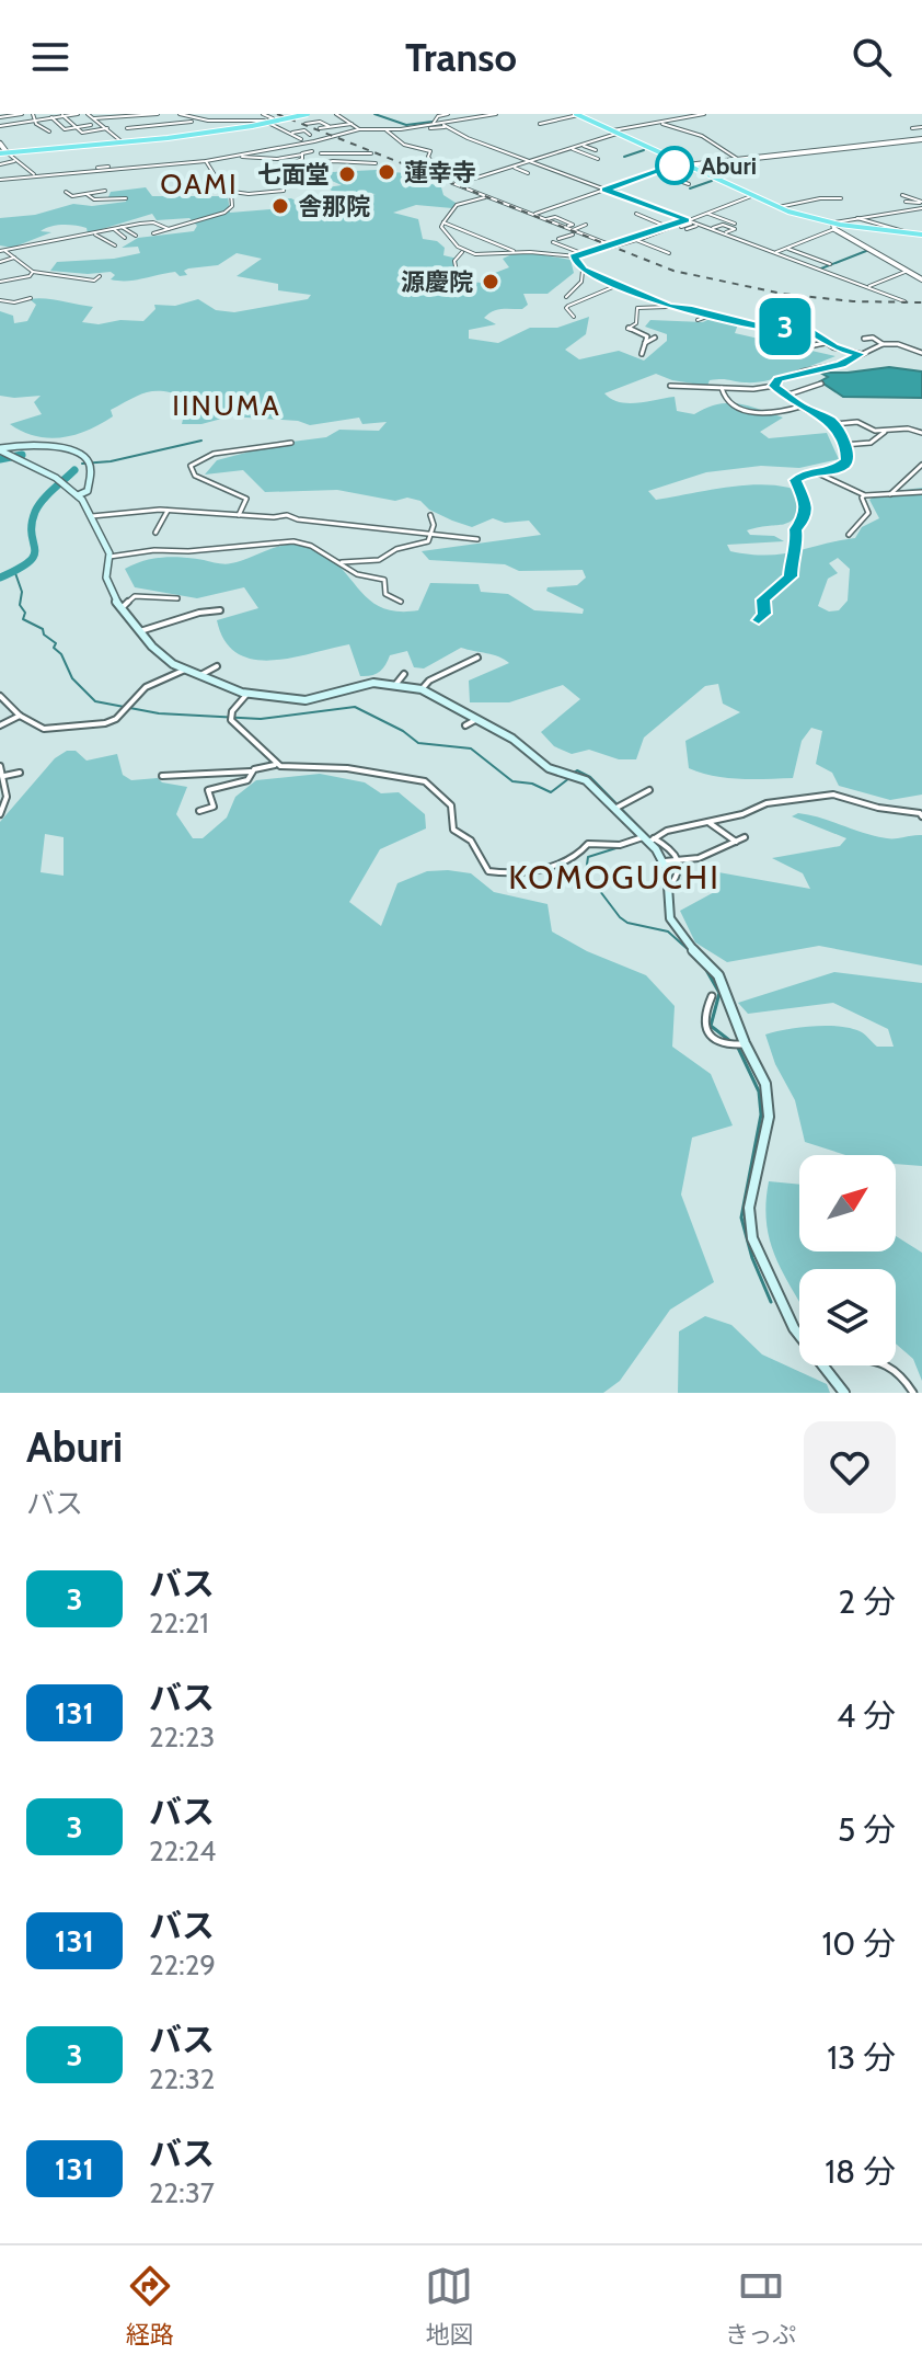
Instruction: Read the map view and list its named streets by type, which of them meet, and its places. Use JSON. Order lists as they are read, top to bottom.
{
  "districts": ["OAMI", "IINUMA", "KOMOGUCHI"],
  "places": [
    "Aburi",
    "蓮幸寺",
    "七面堂",
    "舎那院",
    "源慶院"
  ],
  "lines": ["bus line 3"],
  "north": "top right",
  "page": {
    "header": "Transo",
    "on_map": "3",
    "heading": ["Aburi", "バス"],
    "list": [
      {
        "mark": "3",
        "name": "バス",
        "note": "22:21",
        "value": "2 分"
      },
      {
        "mark": "131",
        "name": "バス",
        "note": "22:23",
        "value": "4 分"
      },
      {
        "mark": "3",
        "name": "バス",
        "note": "22:24",
        "value": "5 分"
      },
      {
        "mark": "131",
        "name": "バス",
        "note": "22:29",
        "value": "10 分"
      },
      {
        "mark": "3",
        "name": "バス",
        "note": "22:32",
        "value": "13 分"
      },
      {
        "mark": "131",
        "name": "バス",
        "note": "22:37",
        "value": "18 分"
      }
    ],
    "tabs": ["経路", "地図", "きっぷ"]
  }
}
